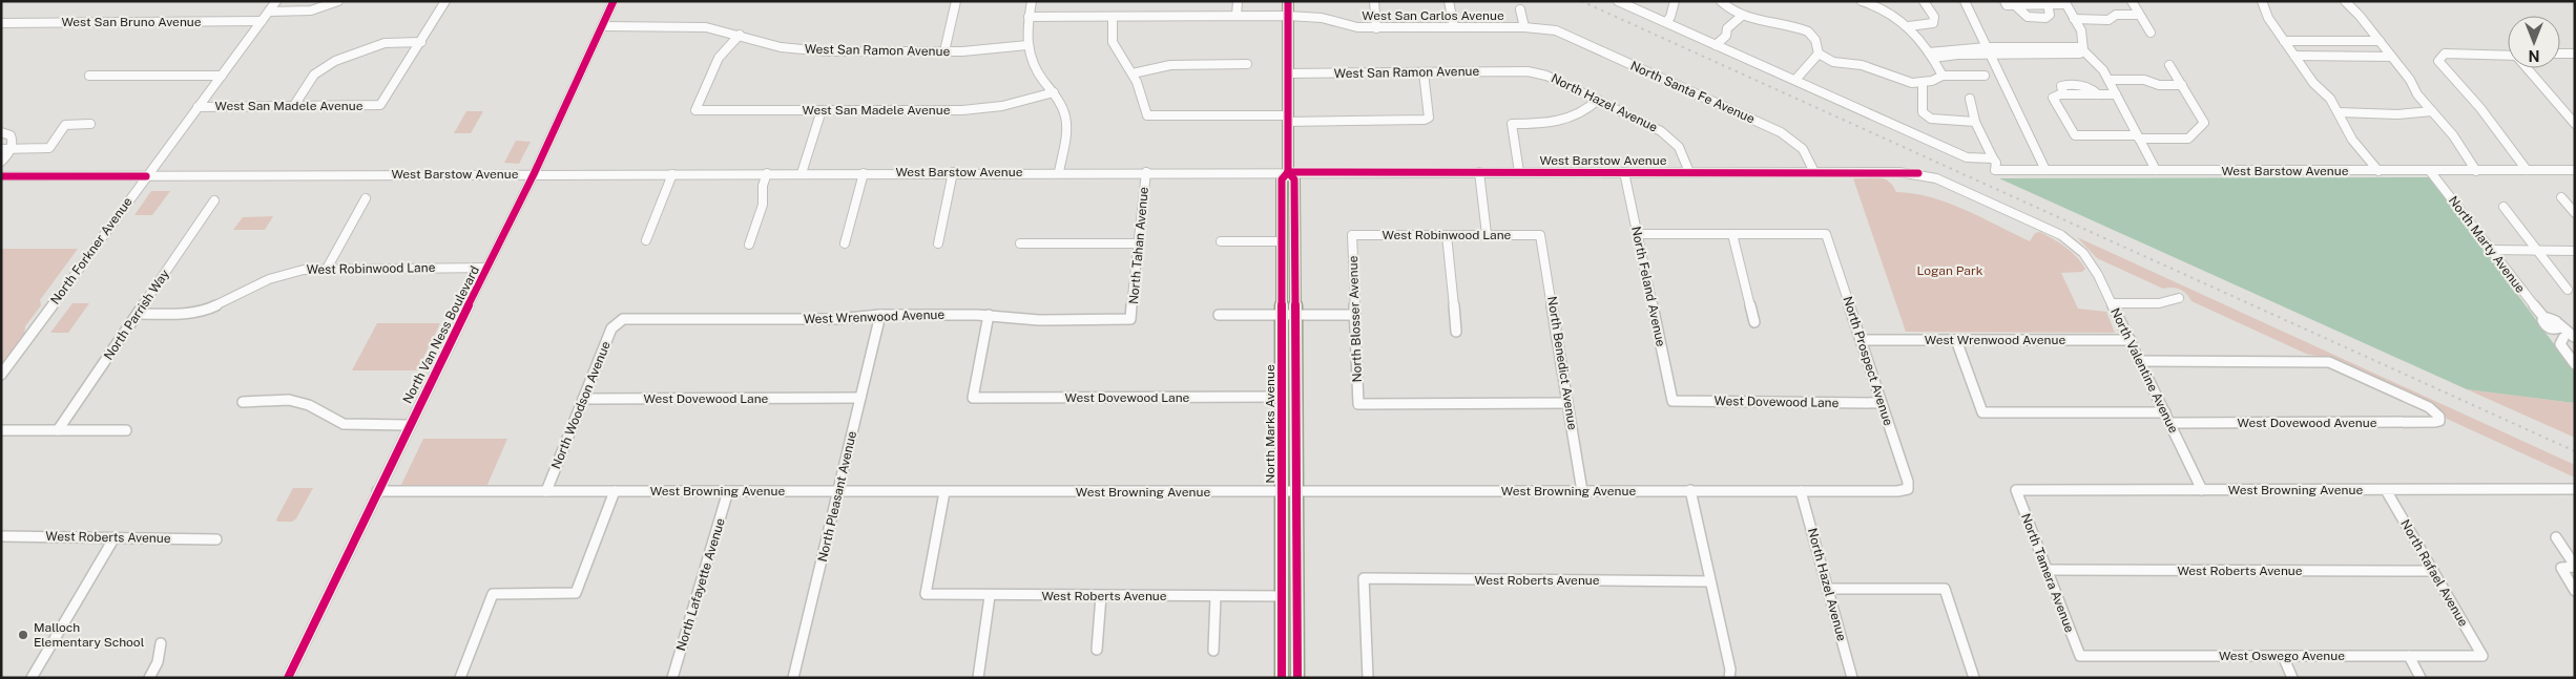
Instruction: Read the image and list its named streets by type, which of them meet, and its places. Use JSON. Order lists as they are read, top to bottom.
{
  "streets": {
    "main road": ["North Marks Avenue"],
    "street": [
      "West San Carlos Avenue",
      "West San Bruno Avenue",
      "West San Ramon Avenue",
      "North Santa Fe Avenue",
      "North Hazel Avenue",
      "West San Madele Avenue",
      "West Barstow Avenue",
      "West Robinwood Lane",
      "North Marty Avenue",
      "North Tahan Avenue",
      "North Forkner Avenue",
      "North Feland Avenue",
      "North Parrish Way",
      "West Wrenwood Avenue",
      "North Blosser Avenue",
      "North Van Ness Boulevard",
      "North Prospect Avenue",
      "North Benedict Avenue",
      "North Valentine Avenue",
      "West Dovewood Lane",
      "North Woodson Avenue",
      "West Dovewood Avenue",
      "West Browning Avenue",
      "North Pleasant Avenue",
      "West Roberts Avenue",
      "North Tamera Avenue",
      "North Rafael Avenue",
      "North Lafayette Avenue",
      "West Oswego Avenue"
    ]
  },
  "crossings": [
    ["West San Carlos Avenue", "North Santa Fe Avenue"],
    ["West San Carlos Avenue", "North Marks Avenue"],
    ["West San Bruno Avenue", "North Forkner Avenue"],
    ["West San Ramon Avenue", "North Hazel Avenue"],
    ["West San Ramon Avenue", "West San Madele Avenue"],
    ["West San Ramon Avenue", "North Van Ness Boulevard"],
    ["West San Ramon Avenue", "North Marks Avenue"],
    ["North Santa Fe Avenue", "West Barstow Avenue"],
    ["North Hazel Avenue", "West Barstow Avenue"],
    ["North Hazel Avenue", "West Browning Avenue"],
    ["West San Madele Avenue", "North Forkner Avenue"],
    ["West Barstow Avenue", "North Marty Avenue"],
    ["West Barstow Avenue", "North Tahan Avenue"],
    ["West Barstow Avenue", "North Forkner Avenue"],
    ["West Barstow Avenue", "North Feland Avenue"],
    ["West Barstow Avenue", "North Van Ness Boulevard"],
    ["West Barstow Avenue", "North Valentine Avenue"],
    ["West Barstow Avenue", "North Marks Avenue"],
    ["West Robinwood Lane", "North Parrish Way"],
    ["West Robinwood Lane", "North Blosser Avenue"],
    ["West Robinwood Lane", "North Van Ness Boulevard"],
    ["West Robinwood Lane", "North Benedict Avenue"],
    ["North Tahan Avenue", "West Wrenwood Avenue"],
    ["North Feland Avenue", "West Dovewood Lane"],
    ["West Wrenwood Avenue", "North Prospect Avenue"],
    ["West Wrenwood Avenue", "North Valentine Avenue"],
    ["West Wrenwood Avenue", "West Dovewood Lane"],
    ["West Wrenwood Avenue", "North Woodson Avenue"],
    ["West Wrenwood Avenue", "North Pleasant Avenue"],
    ["North Blosser Avenue", "North Benedict Avenue"],
    ["North Van Ness Boulevard", "West Browning Avenue"],
    ["North Prospect Avenue", "West Dovewood Lane"],
    ["North Prospect Avenue", "West Browning Avenue"],
    ["North Benedict Avenue", "West Browning Avenue"],
    ["North Valentine Avenue", "West Dovewood Avenue"],
    ["North Valentine Avenue", "West Browning Avenue"],
    ["West Dovewood Lane", "North Woodson Avenue"],
    ["West Dovewood Lane", "North Marks Avenue"],
    ["West Dovewood Lane", "North Pleasant Avenue"],
    ["North Woodson Avenue", "West Browning Avenue"],
    ["North Marks Avenue", "West Browning Avenue"],
    ["North Marks Avenue", "West Roberts Avenue"],
    ["West Browning Avenue", "North Pleasant Avenue"],
    ["West Browning Avenue", "West Roberts Avenue"],
    ["West Browning Avenue", "North Tamera Avenue"],
    ["West Browning Avenue", "North Rafael Avenue"],
    ["West Browning Avenue", "North Lafayette Avenue"],
    ["West Roberts Avenue", "North Tamera Avenue"],
    ["West Roberts Avenue", "North Rafael Avenue"],
    ["North Tamera Avenue", "West Oswego Avenue"],
    ["North Rafael Avenue", "West Oswego Avenue"]
  ],
  "parks": ["Logan Park"],
  "places": ["Malloch Elementary School"],
  "north": "bottom"
}
